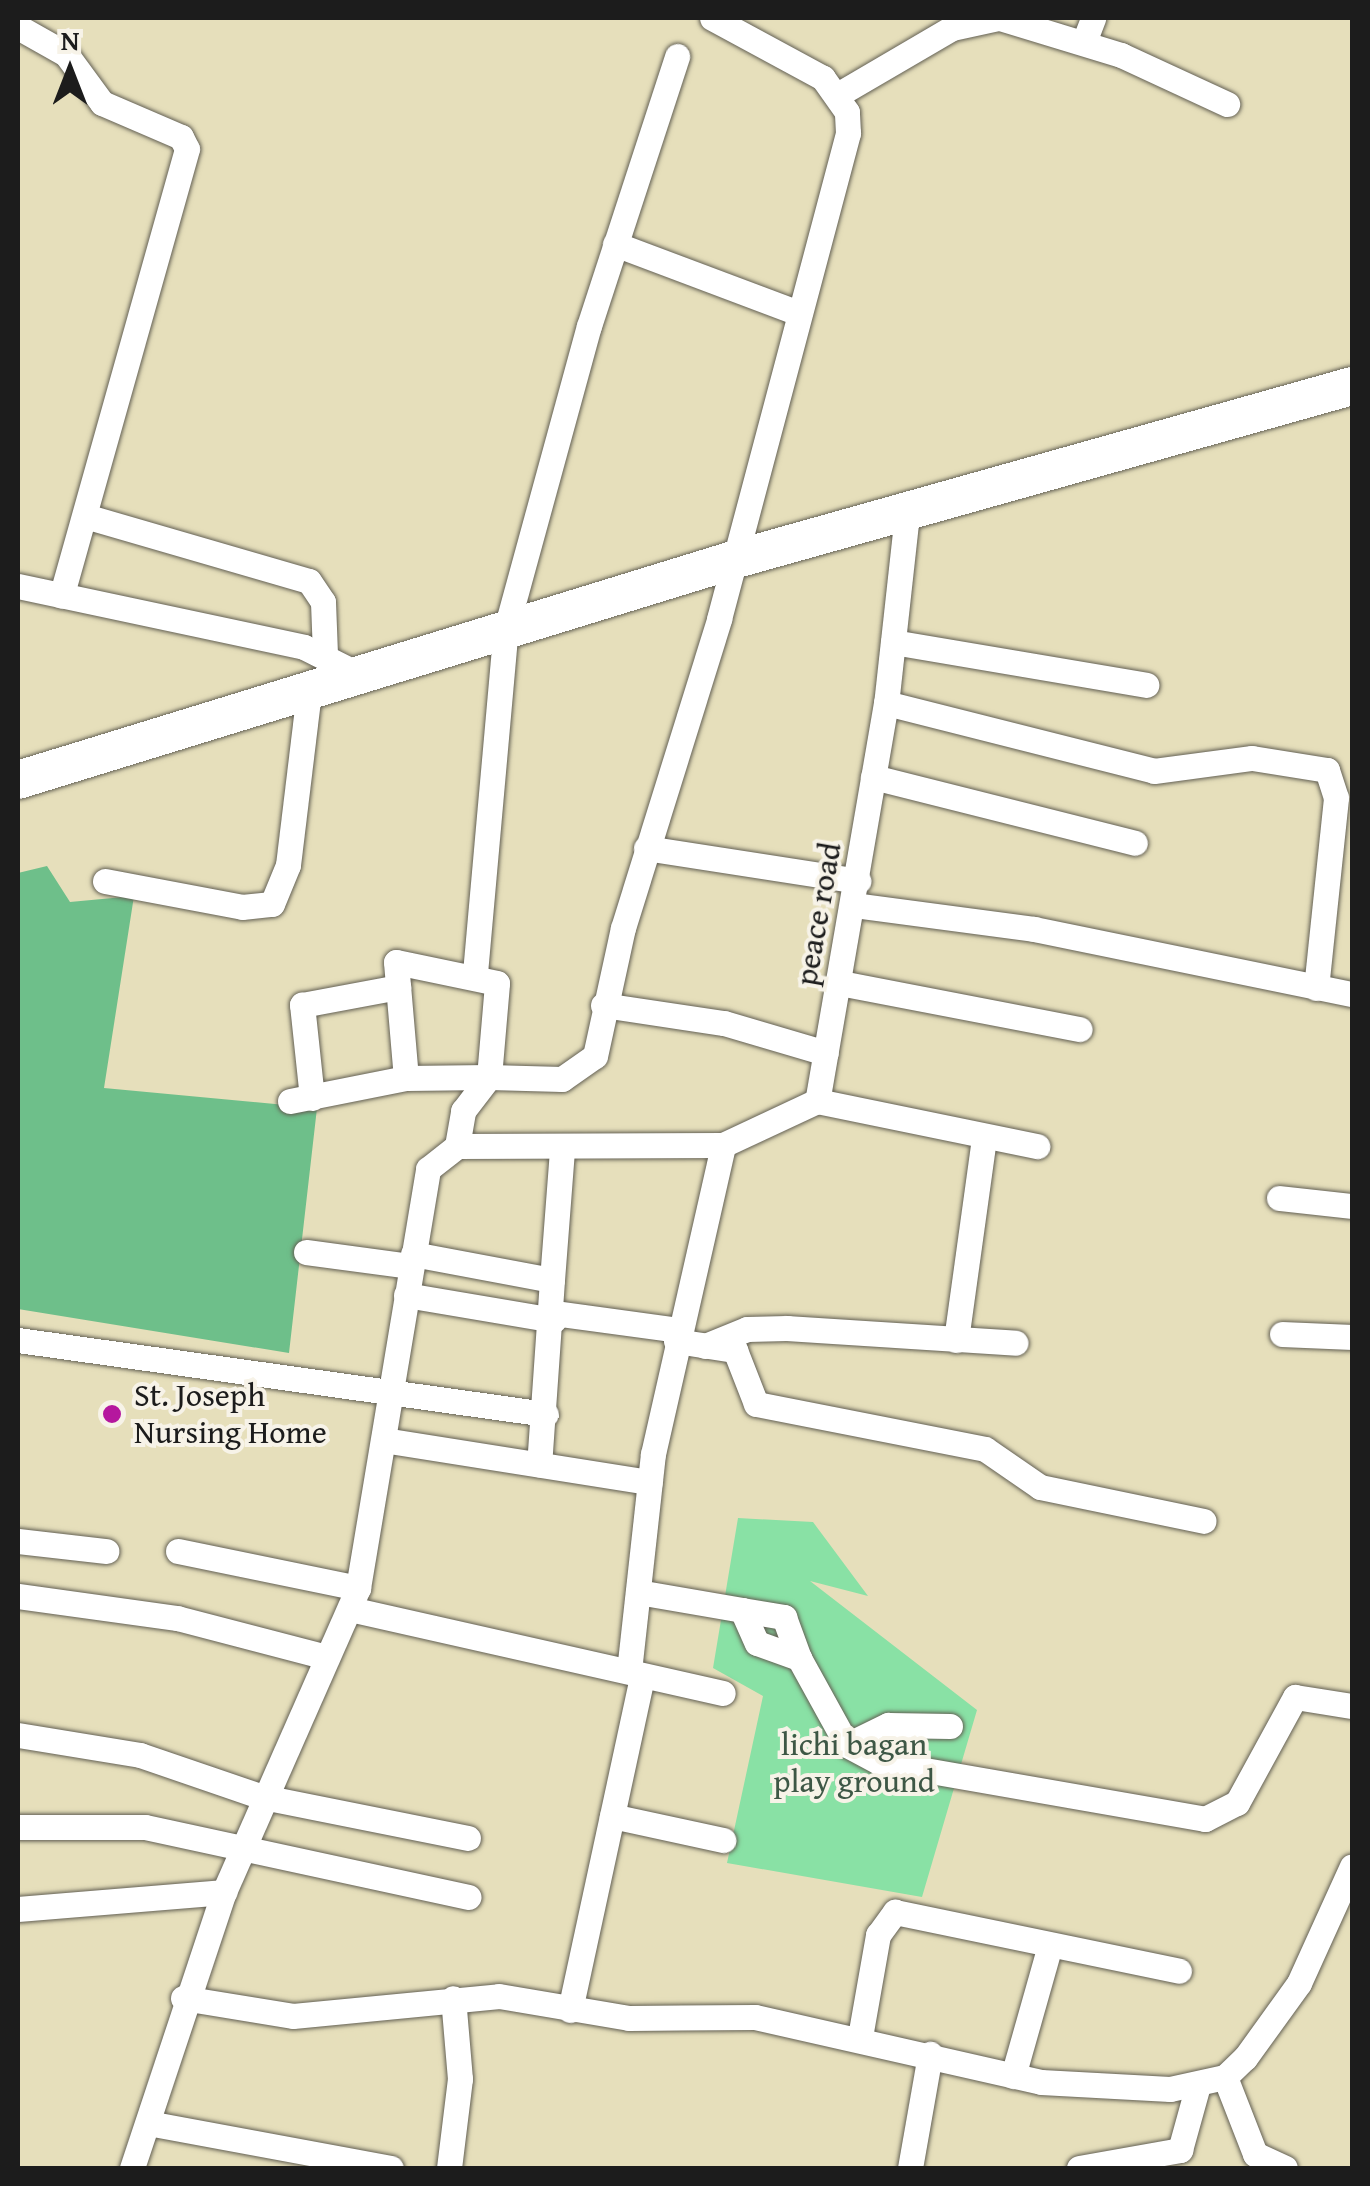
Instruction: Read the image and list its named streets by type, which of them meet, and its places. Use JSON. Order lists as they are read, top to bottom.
{
  "streets": {
    "street": ["peace road"]
  },
  "parks": ["lichi bagan play ground"],
  "places": ["St. Joseph Nursing Home"],
  "north": "top"
}
